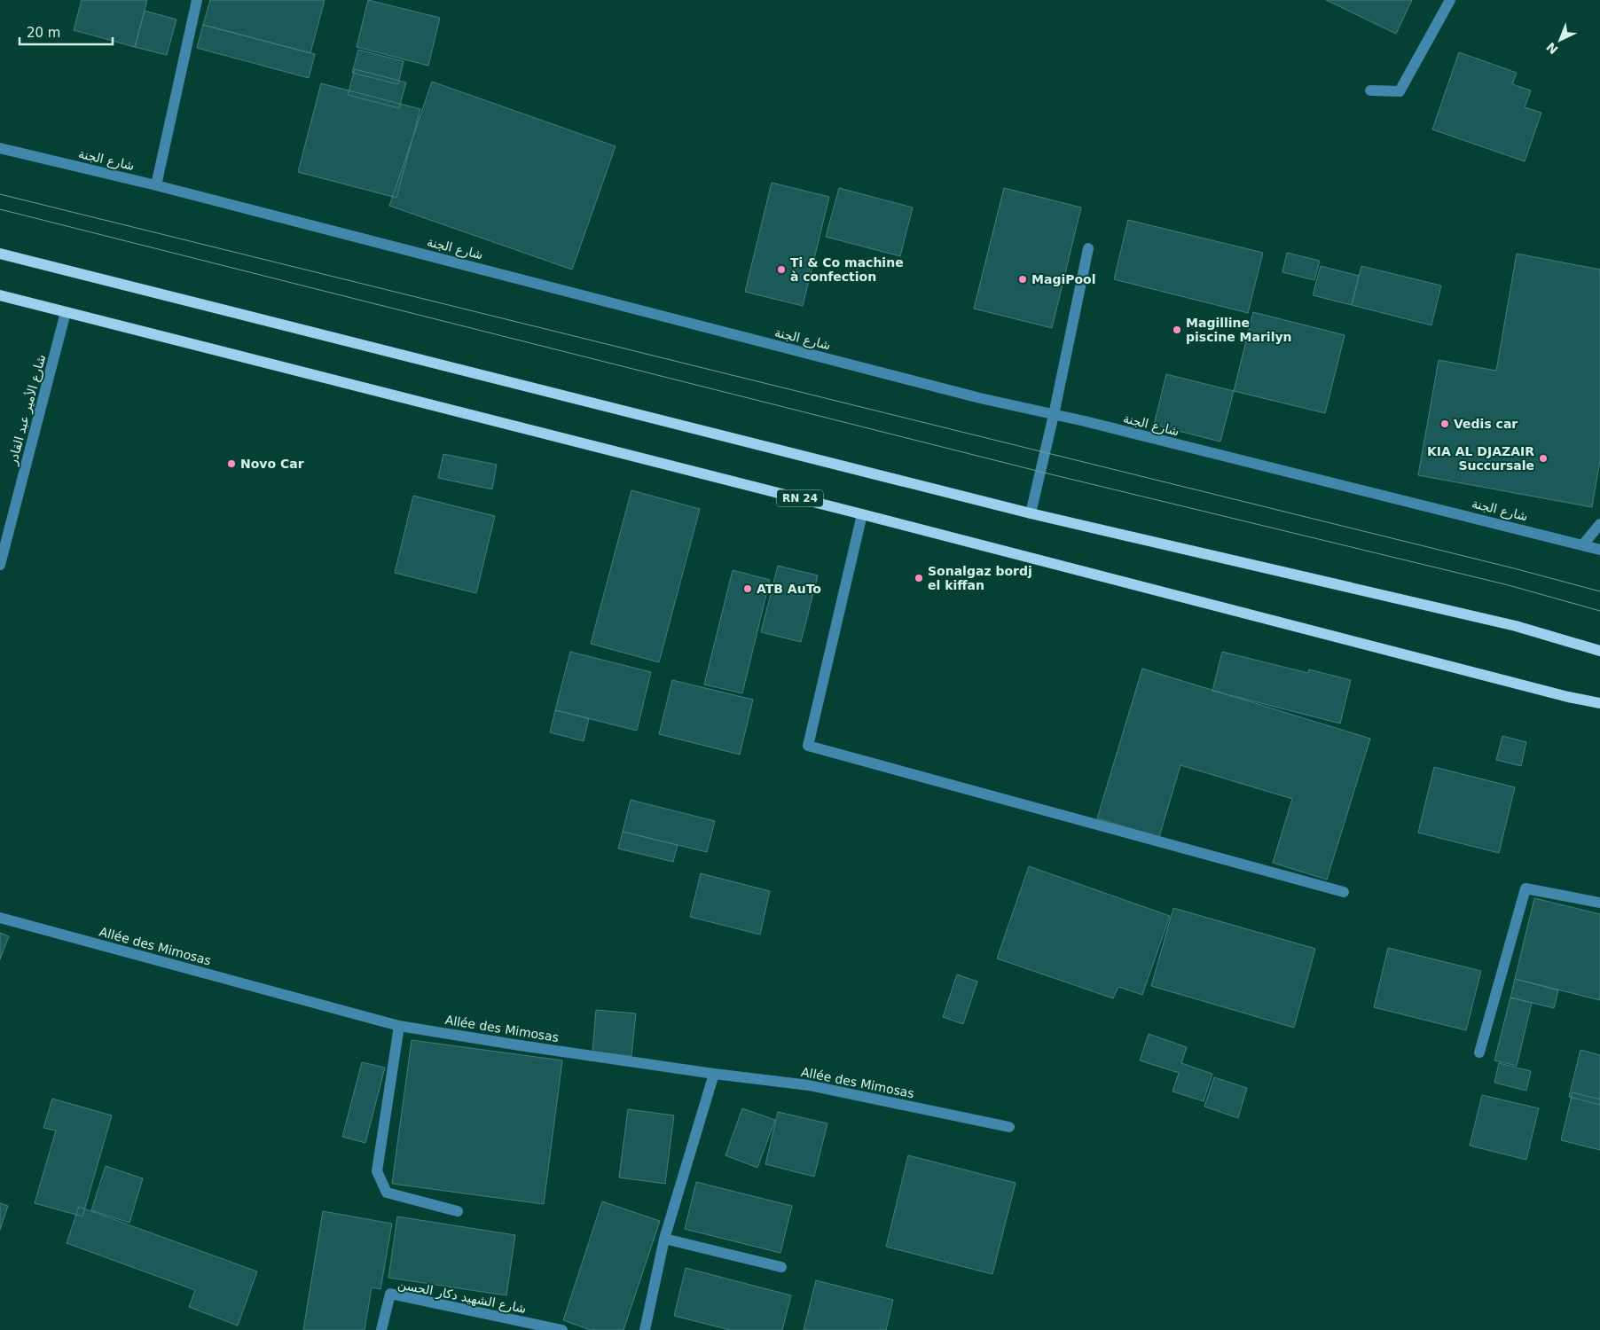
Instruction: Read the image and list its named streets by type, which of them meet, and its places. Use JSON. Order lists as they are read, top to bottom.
{
  "streets": {
    "main road": ["RN 24"],
    "street": [
      "شارع الجنة",
      "شارع الأمير عبد القادر",
      "Allée des Mimosas",
      "شارع الشهيد دكار الحسن"
    ]
  },
  "crossings": [
    ["شارع الأمير عبد القادر", "RN 24"]
  ],
  "places": [
    "Ti & Co machine à confection",
    "MagiPool",
    "Magilline piscine Marilyn",
    "Vedis car",
    "KIA AL DJAZAIR Succursale",
    "Novo Car",
    "Sonalgaz bordj el kiffan",
    "ATB AuTo"
  ],
  "scale_bar": "20 m",
  "north": "bottom left"
}
